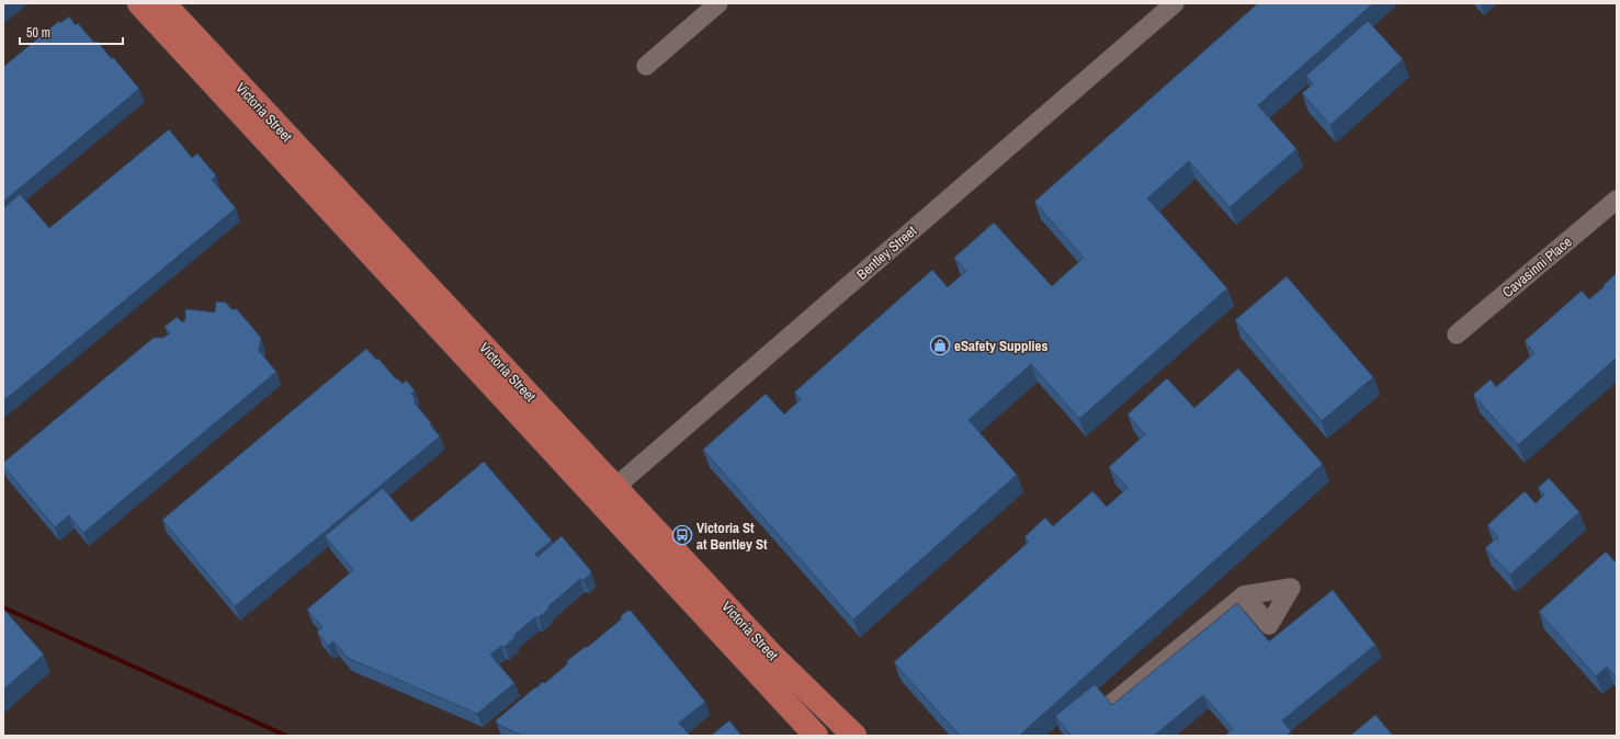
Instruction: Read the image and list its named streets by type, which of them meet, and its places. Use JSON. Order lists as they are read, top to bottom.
{
  "streets": {
    "main road": ["Victoria Street"],
    "street": ["Bentley Street", "Cavasinni Place"]
  },
  "crossings": [
    ["Victoria Street", "Bentley Street"]
  ],
  "places": {
    "shop": ["eSafety Supplies"],
    "bus stop": ["Victoria St at Bentley St"]
  },
  "scale_bar": "50 m"
}
